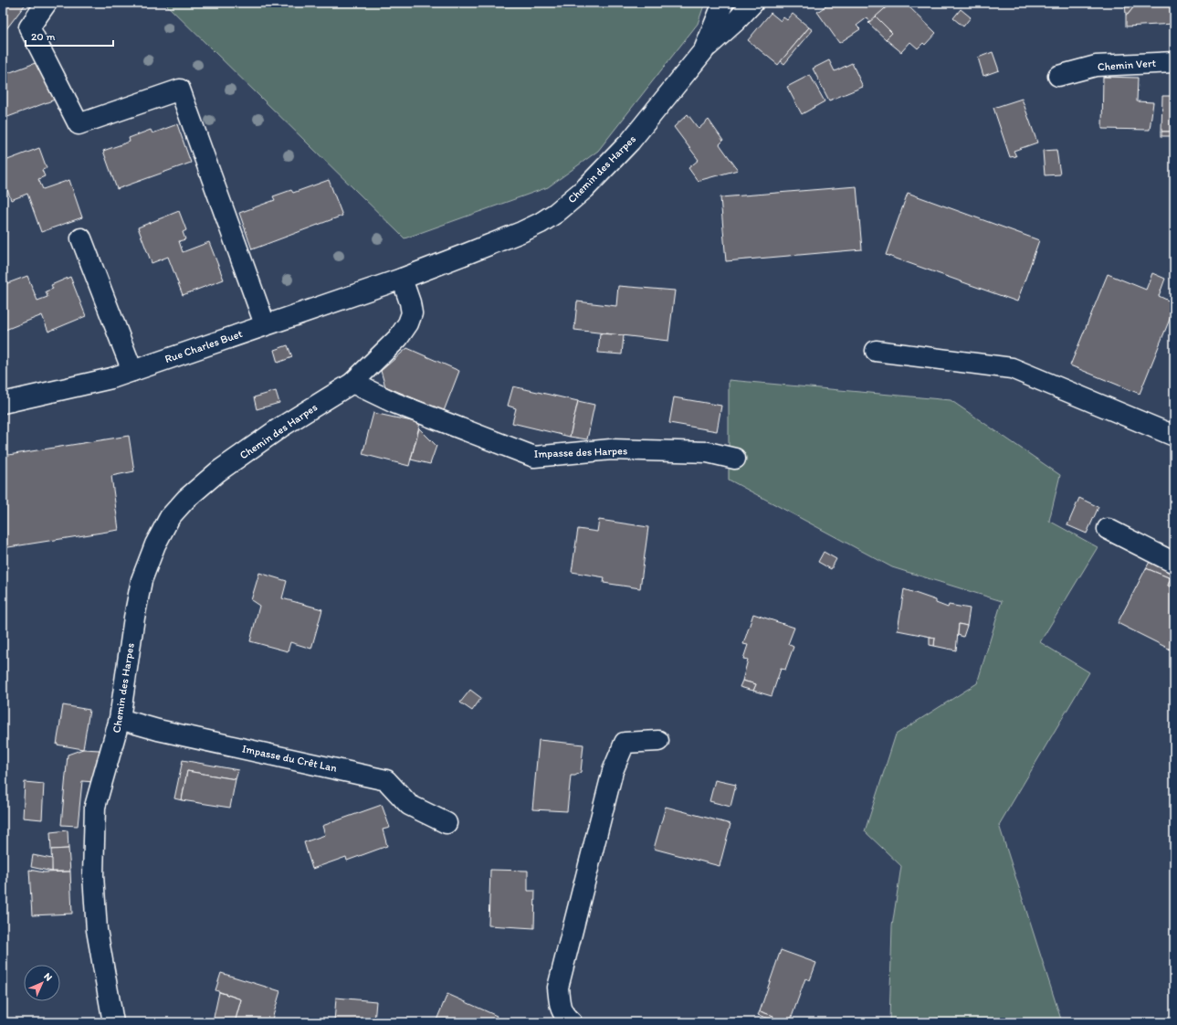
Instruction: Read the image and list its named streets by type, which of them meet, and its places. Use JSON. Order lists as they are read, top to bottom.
{
  "streets": {
    "street": [
      "Chemin Vert",
      "Chemin des Harpes",
      "Rue Charles Buet",
      "Impasse des Harpes",
      "Impasse du Crêt Lan"
    ]
  },
  "crossings": [
    ["Chemin des Harpes", "Rue Charles Buet"],
    ["Chemin des Harpes", "Impasse des Harpes"],
    ["Chemin des Harpes", "Impasse du Crêt Lan"]
  ],
  "scale_bar": "20 m",
  "north": "top right"
}
